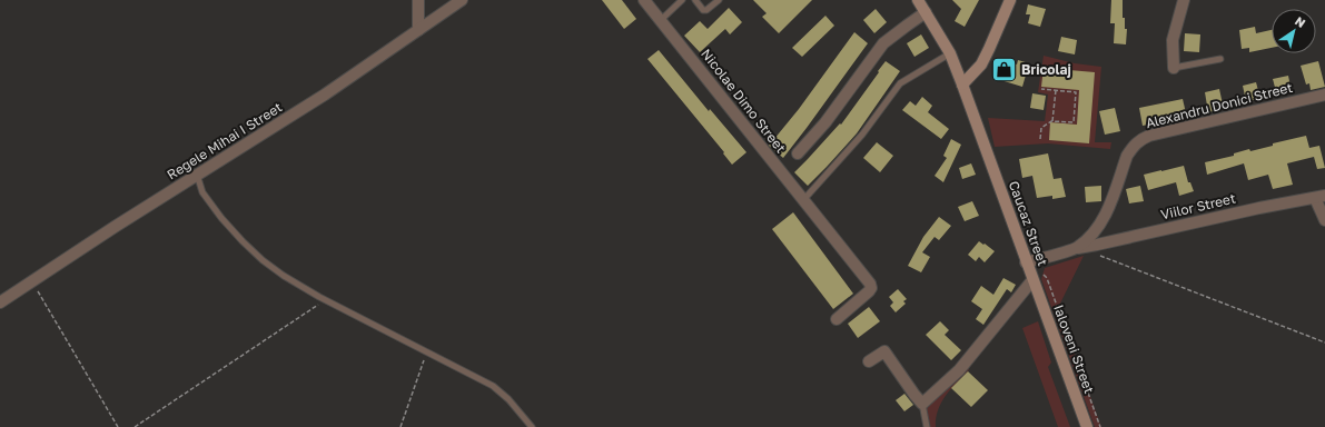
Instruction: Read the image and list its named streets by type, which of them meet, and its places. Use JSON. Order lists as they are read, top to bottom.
{
  "streets": {
    "street": [
      "Nicolae Dimo Street",
      "Alexandru Donici Street",
      "Regele Mihai I Street",
      "Viilor Street",
      "Caucaz Street",
      "Ialoveni Street"
    ]
  },
  "crossings": [
    ["Alexandru Donici Street", "Viilor Street"],
    ["Alexandru Donici Street", "Caucaz Street"],
    ["Caucaz Street", "Ialoveni Street"]
  ],
  "places": {
    "shop": ["Bricolaj"]
  },
  "north": "top right"
}
